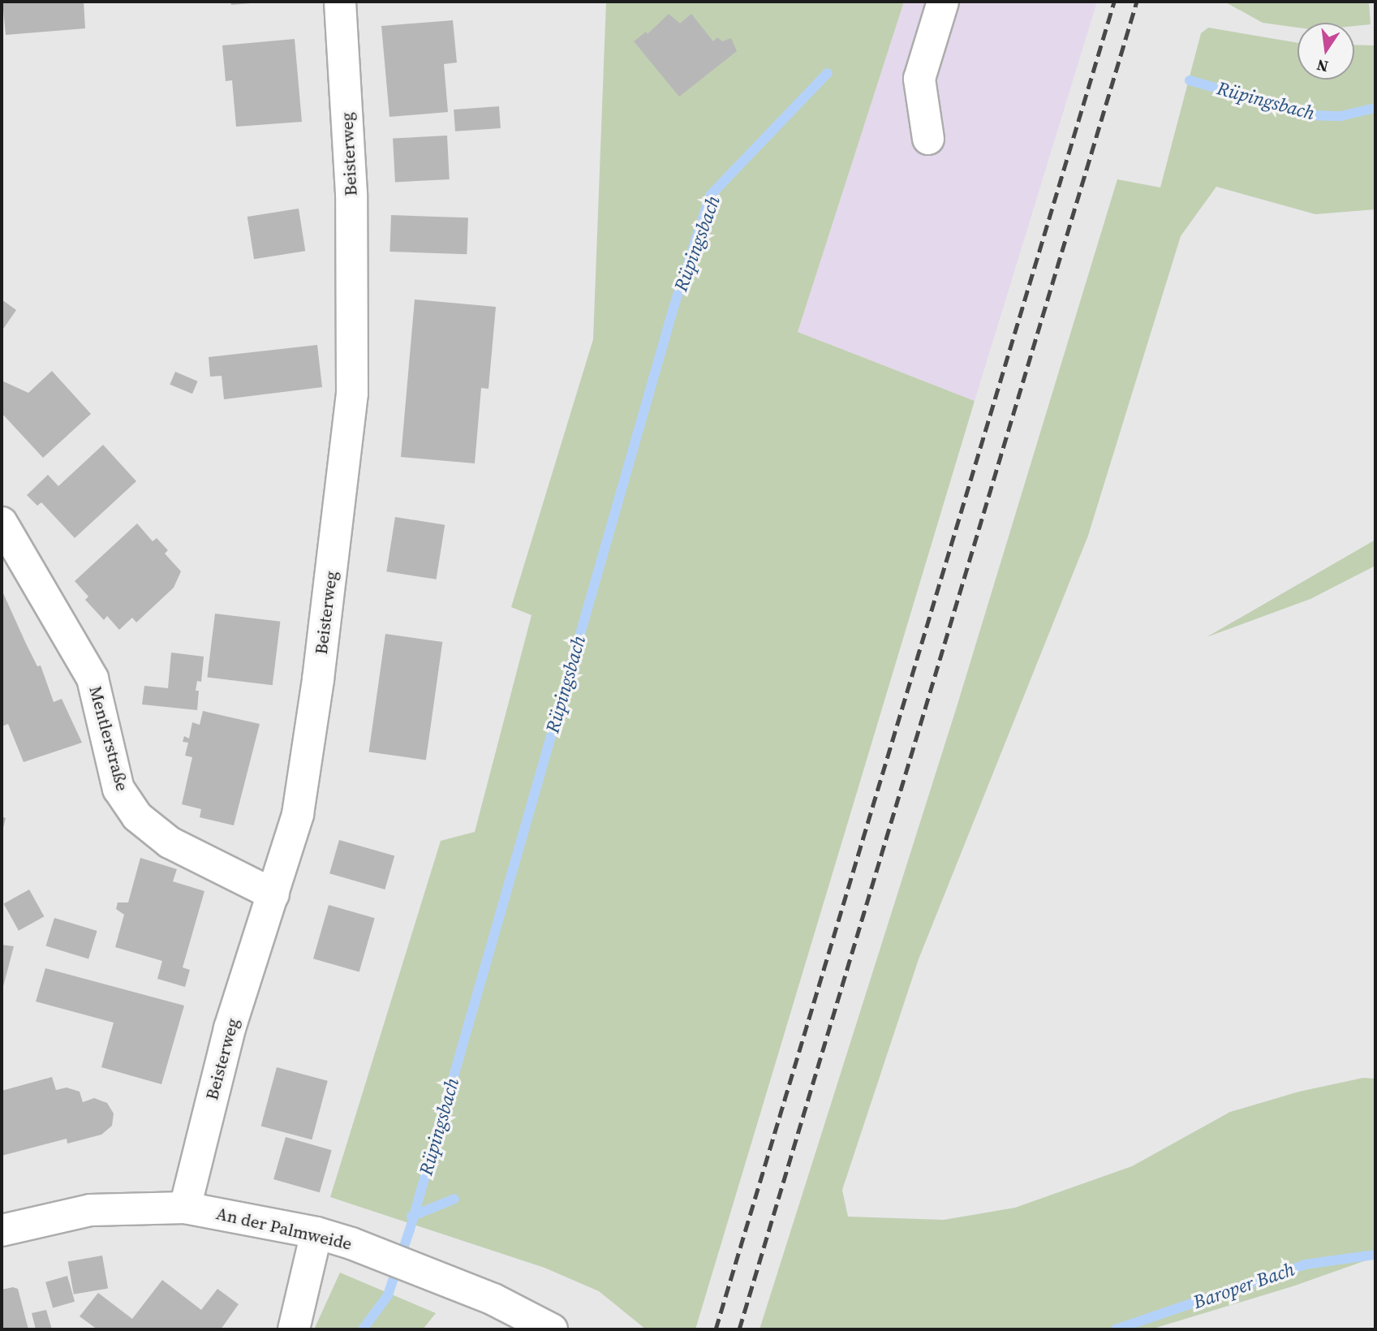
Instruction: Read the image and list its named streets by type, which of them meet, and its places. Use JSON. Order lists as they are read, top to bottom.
{
  "streets": {
    "street": ["Beisterweg", "Mentlerstraße", "An der Palmweide"]
  },
  "crossings": [
    ["Beisterweg", "Mentlerstraße"],
    ["Beisterweg", "An der Palmweide"]
  ],
  "water": ["Rüpingsbach", "Baroper Bach"],
  "north": "bottom"
}
